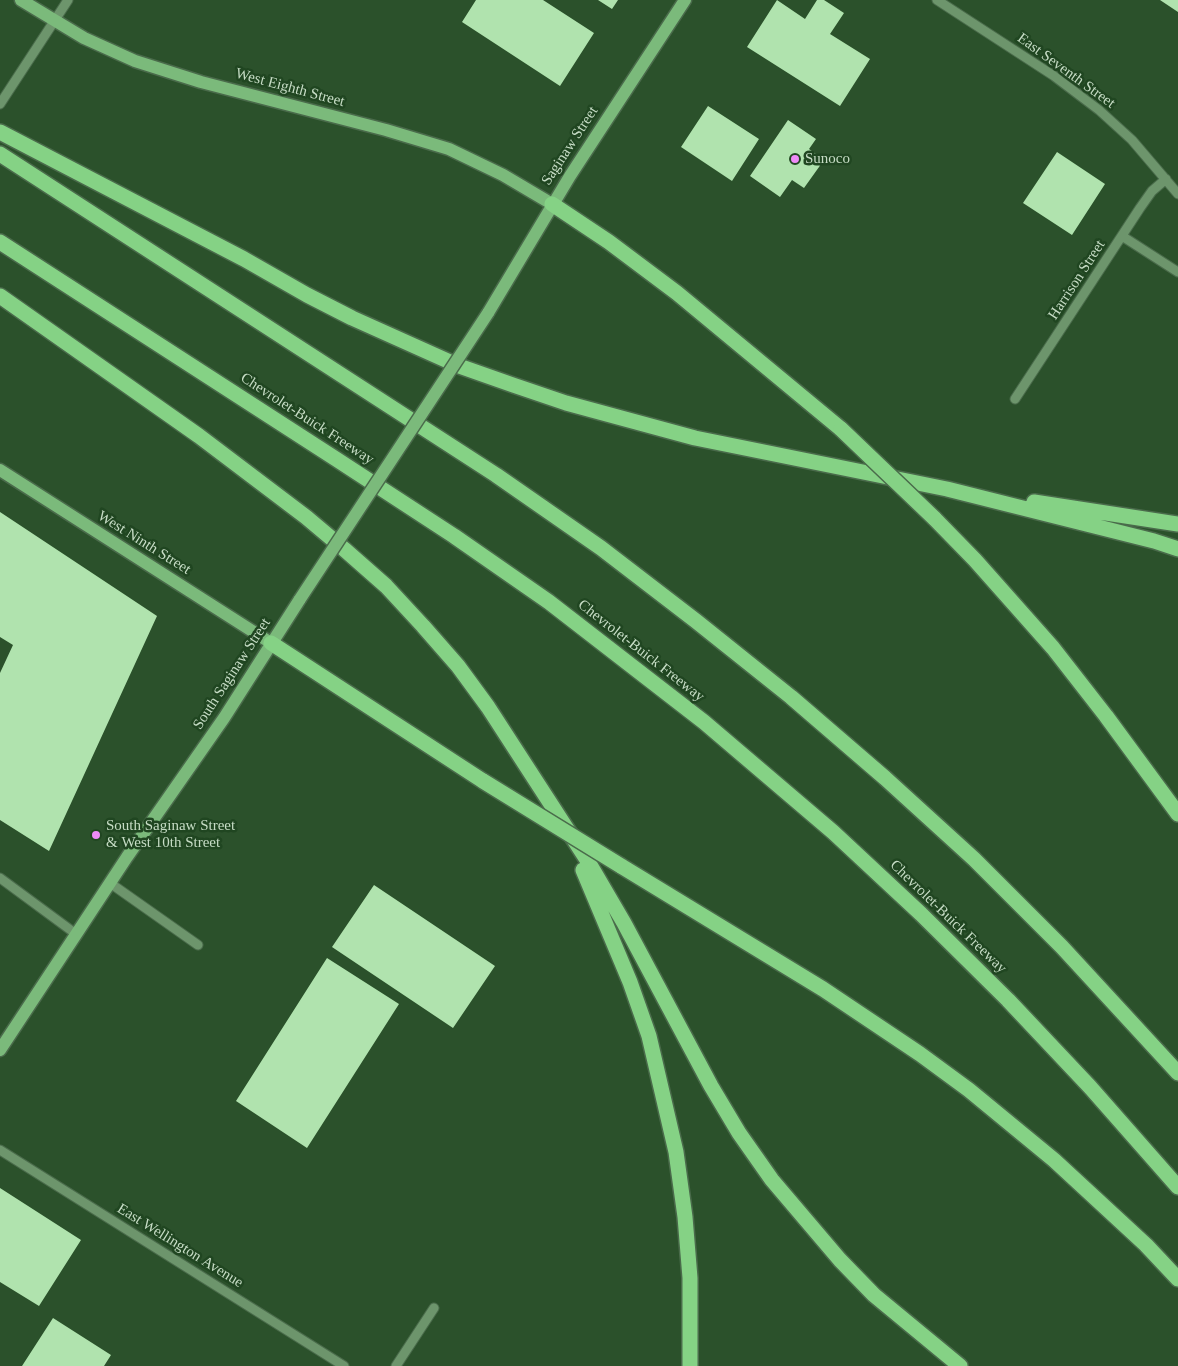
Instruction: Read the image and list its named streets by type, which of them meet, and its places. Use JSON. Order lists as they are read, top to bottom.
{
  "streets": {
    "highway": ["Chevrolet-Buick Freeway"],
    "main road": [
      "West Eighth Street",
      "Saginaw Street",
      "West Ninth Street",
      "South Saginaw Street"
    ],
    "street": ["East Seventh Street", "Harrison Street", "East Wellington Avenue"]
  },
  "crossings": [
    ["East Seventh Street", "Harrison Street"],
    ["West Eighth Street", "Saginaw Street"],
    ["Saginaw Street", "South Saginaw Street"],
    ["West Ninth Street", "South Saginaw Street"]
  ],
  "places": ["Sunoco", "South Saginaw Street & West 10th Street"]
}
